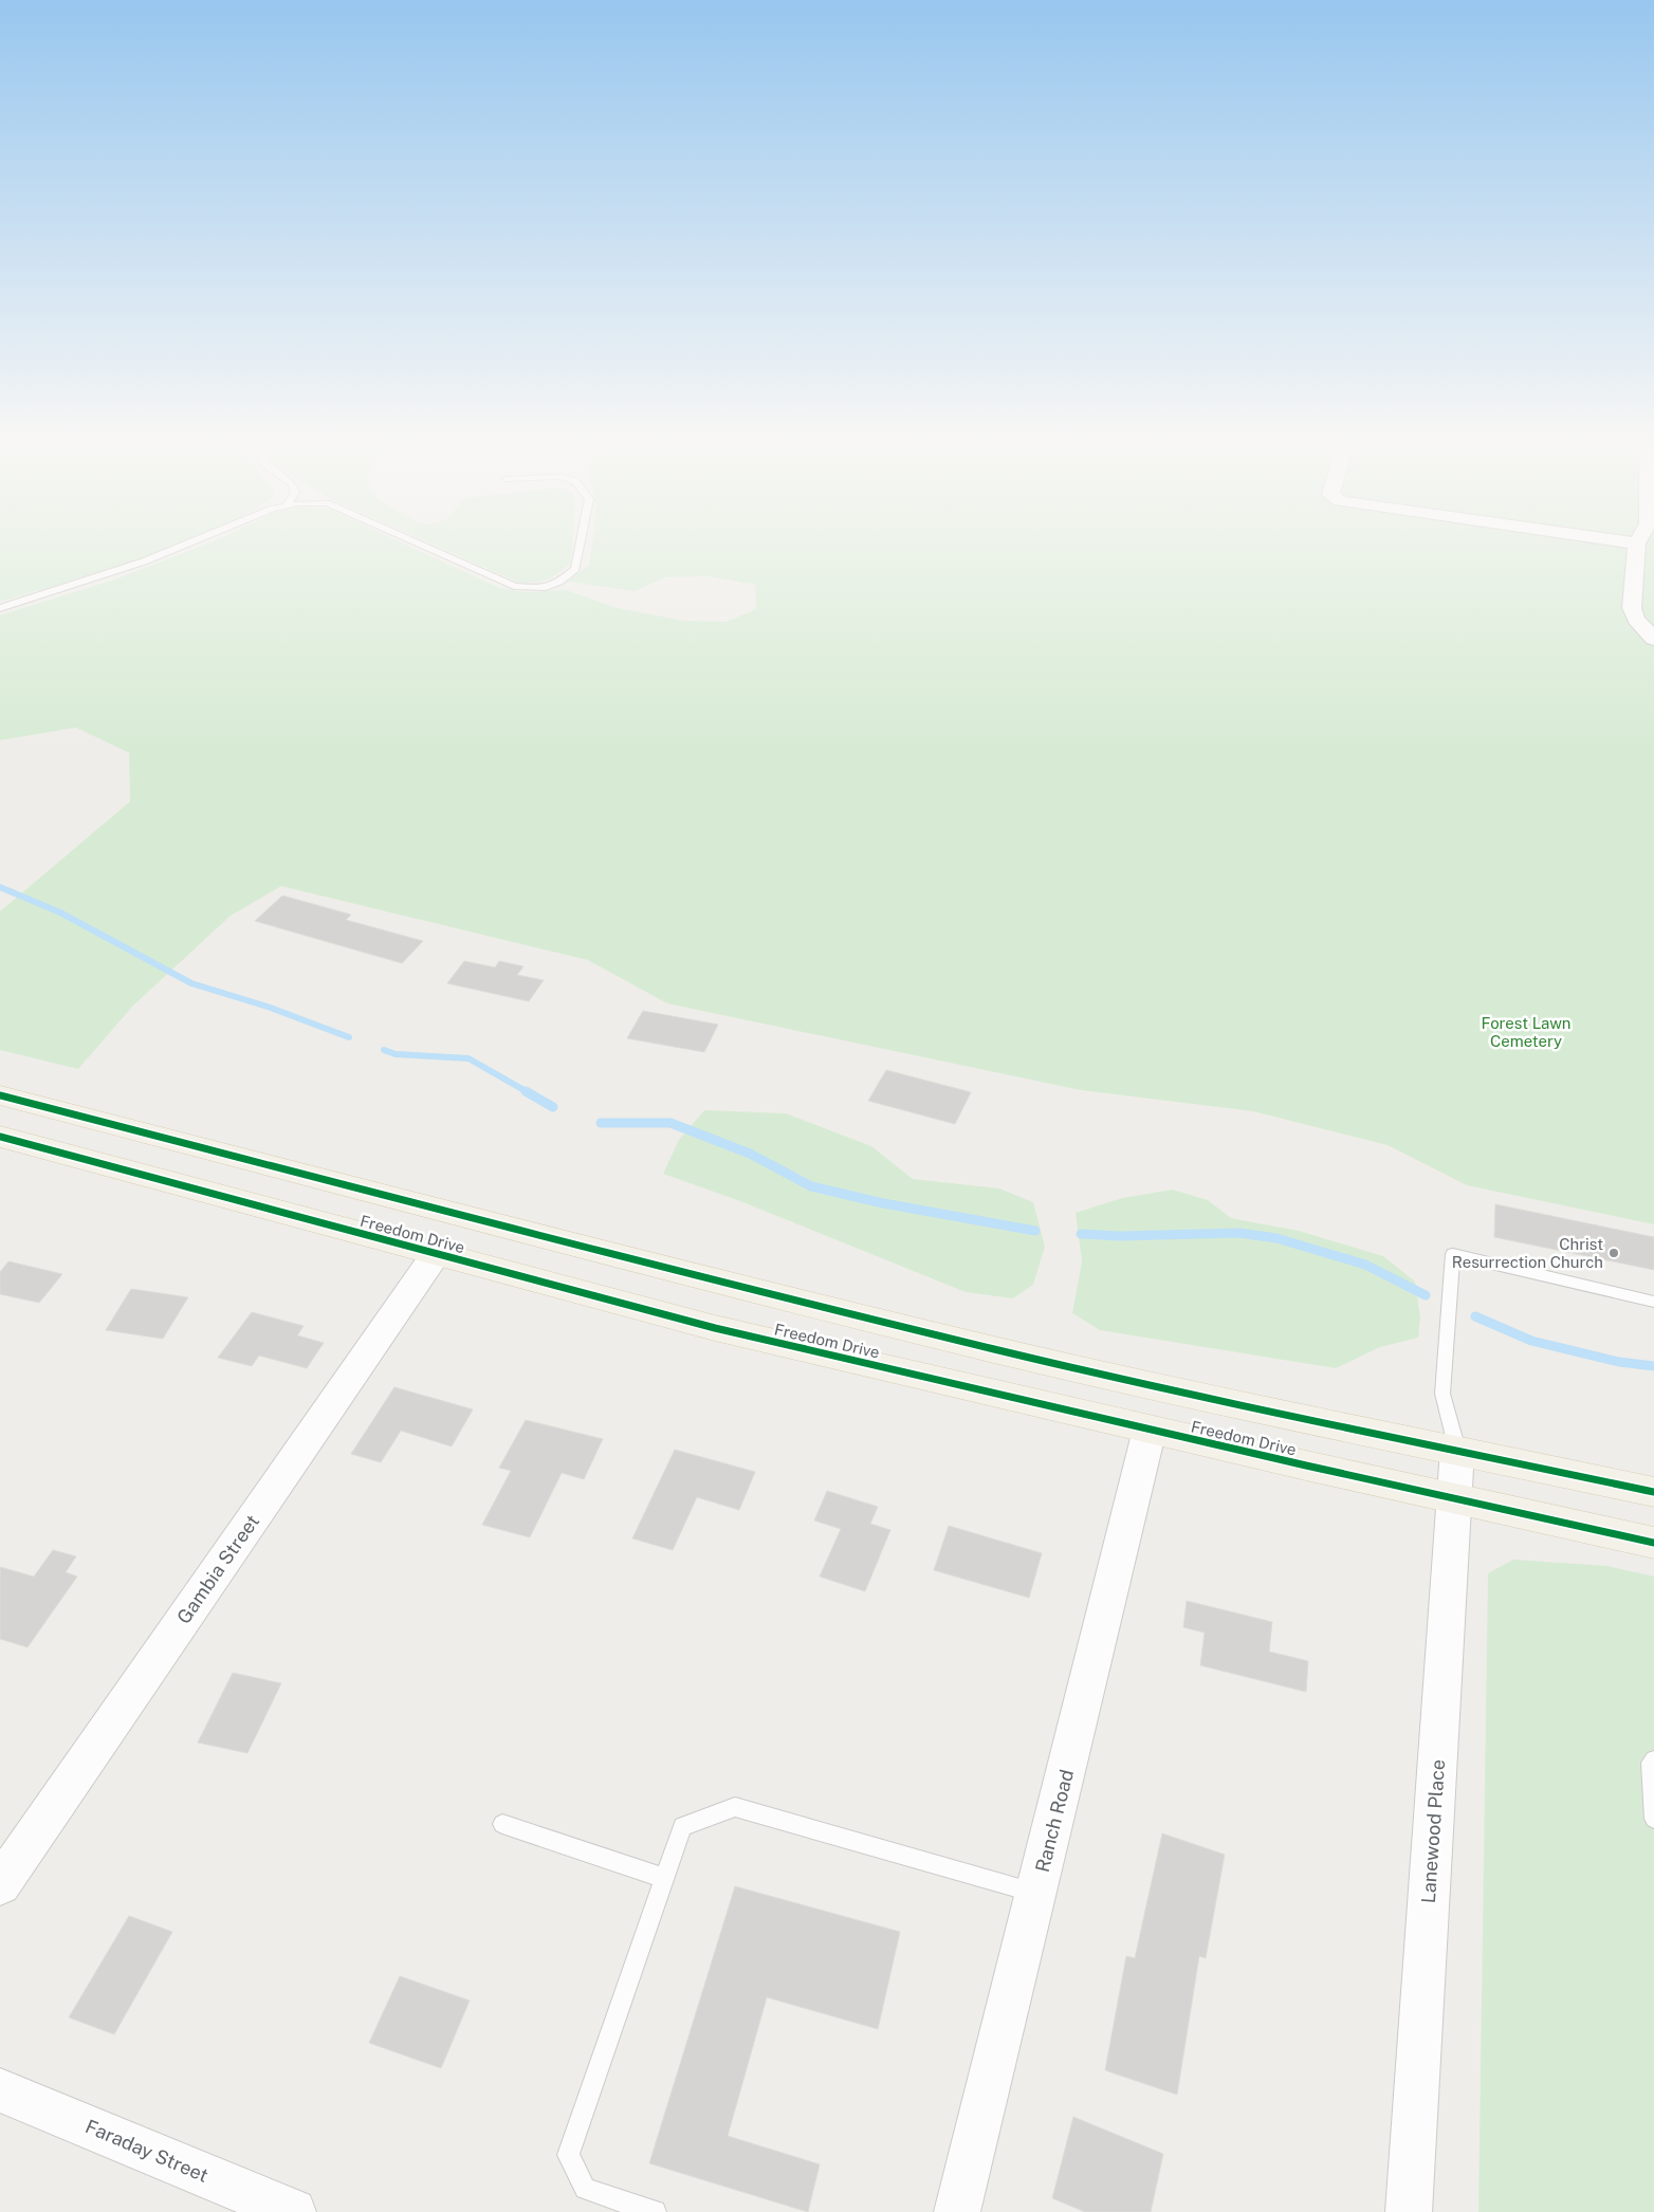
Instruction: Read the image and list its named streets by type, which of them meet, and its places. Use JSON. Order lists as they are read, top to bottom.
{
  "streets": {
    "main road": ["Freedom Drive"],
    "street": [
      "Gambia Street",
      "Ranch Road",
      "Lanewood Place",
      "Faraday Street"
    ]
  },
  "crossings": [
    ["Freedom Drive", "Gambia Street"],
    ["Freedom Drive", "Ranch Road"],
    ["Freedom Drive", "Lanewood Place"]
  ],
  "parks": ["Forest Lawn Cemetery"],
  "places": ["Christ Resurrection Church"]
}
